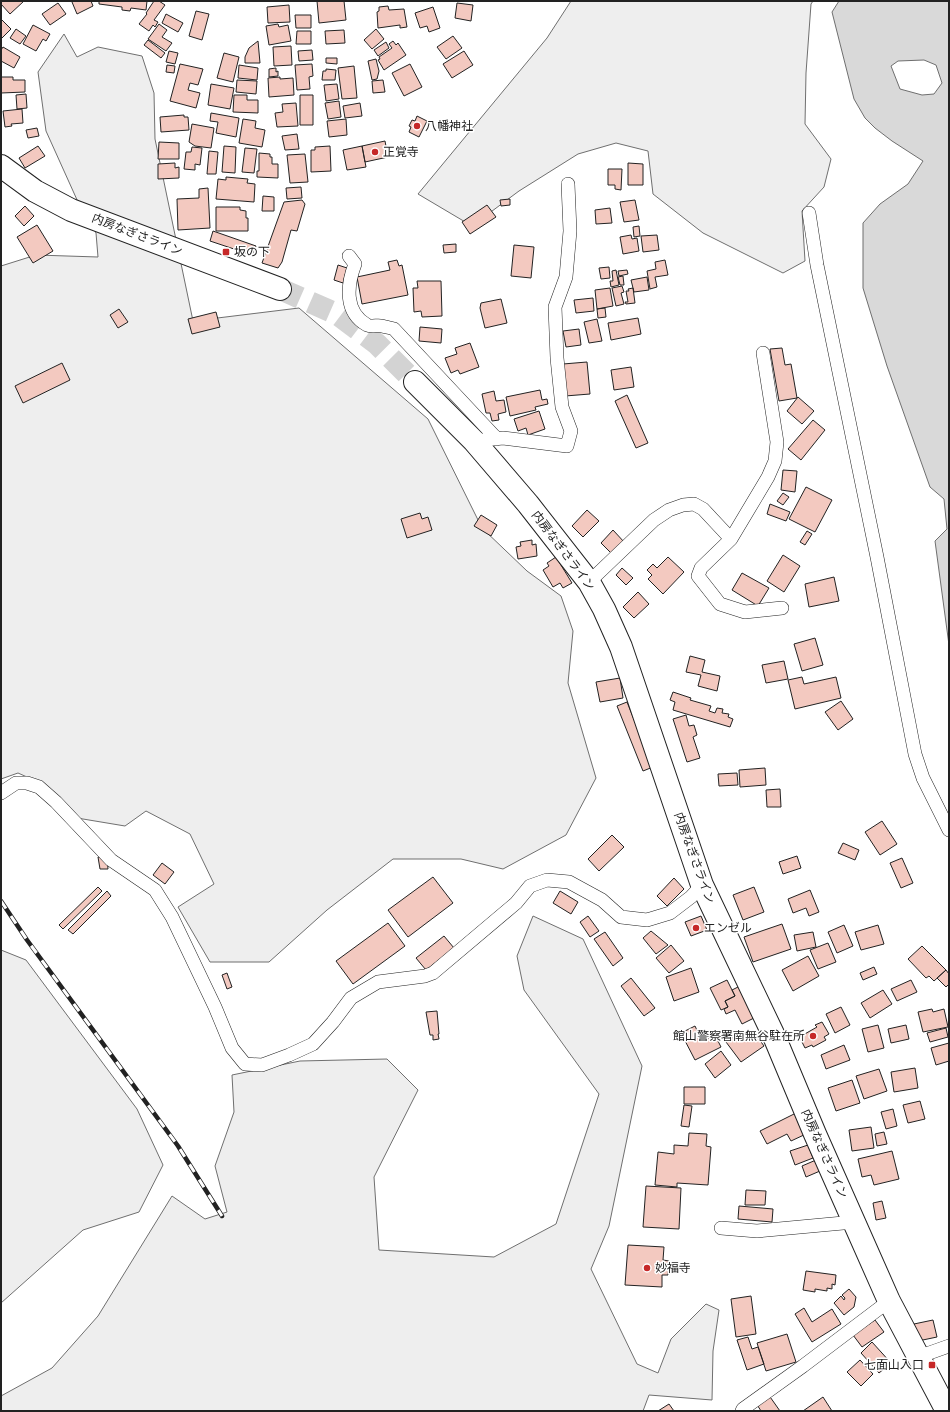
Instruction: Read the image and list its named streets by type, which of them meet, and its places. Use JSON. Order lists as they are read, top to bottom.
{
  "streets": {
    "highway": ["内房なぎさライン"]
  },
  "places": {
    "other": [
      "八幡神社",
      "正覚寺",
      "エンゼル",
      "館山警察署南無谷駐在所",
      "妙福寺"
    ],
    "transit": ["坂の下", "七面山入口"]
  }
}
